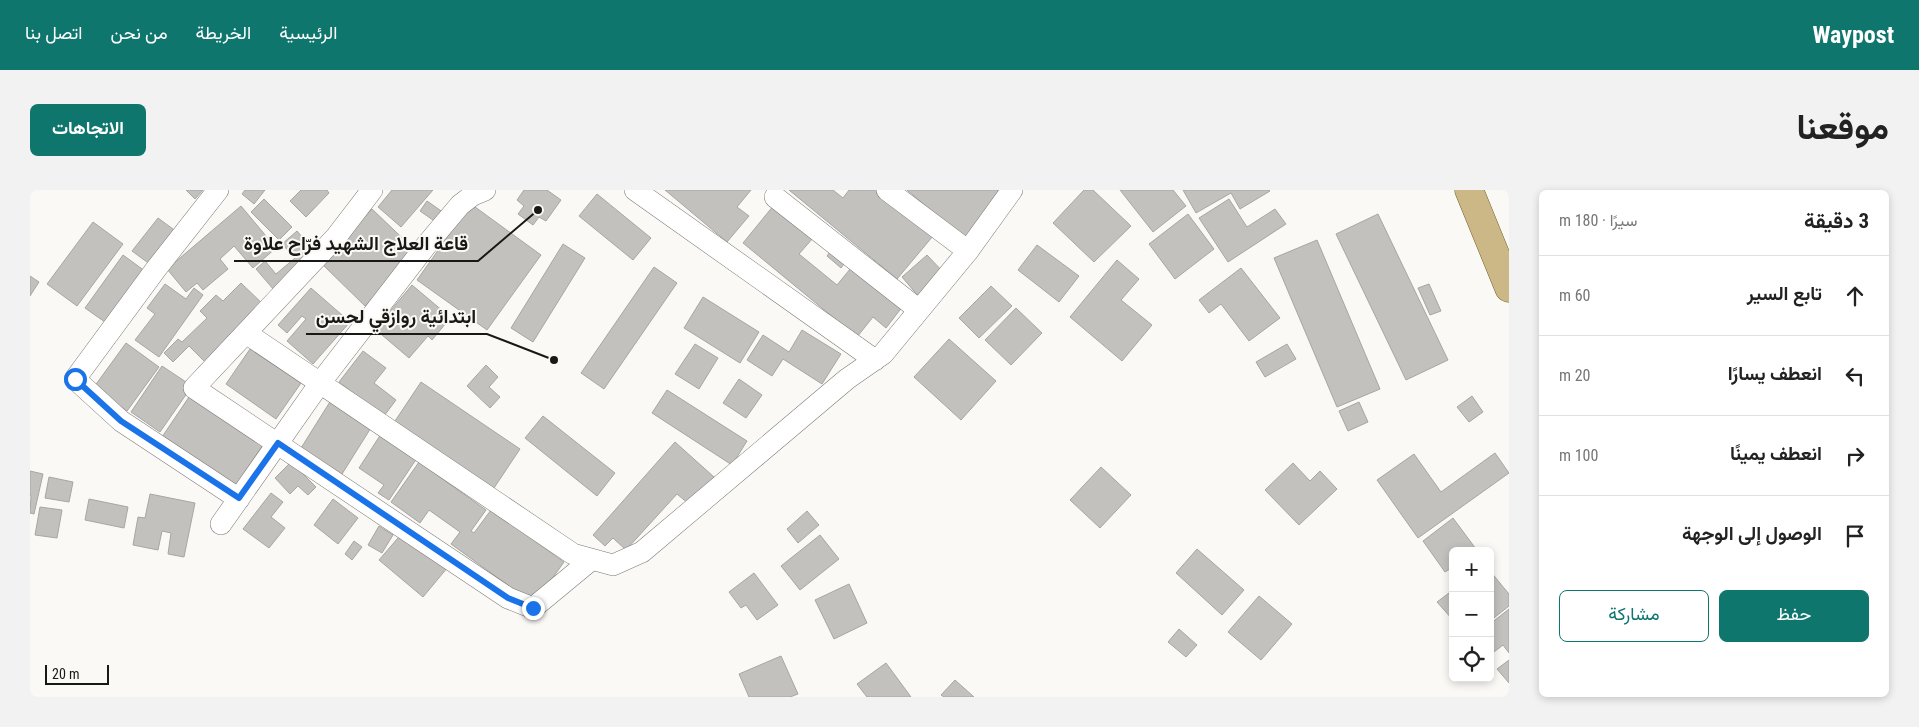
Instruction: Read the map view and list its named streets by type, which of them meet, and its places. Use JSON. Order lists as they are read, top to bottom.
{
  "places": ["قاعة العلاج الشهيد فرّاح علاوة", "ابتدائية روازقي لحسن"],
  "scale_bar": "20 m",
  "page": {
    "header": "Waypost",
    "nav": [
      "الرئيسية",
      "الخريطة",
      "من نحن",
      "اتصل بنا"
    ],
    "title": "موقعنا",
    "buttons": [
      "الاتجاهات",
      ["حفظ", "مشاركة"]
    ],
    "heading": ["3 دقيقة", "سيرًا · 180 m"],
    "list": [
      ["تابع السير", "60 m"],
      ["انعطف يسارًا", "20 m"],
      ["انعطف يمينًا", "100 m"],
      "الوصول إلى الوجهة"
    ],
    "map_buttons": ["+", "−"],
    "scale": "20 m"
  }
}
